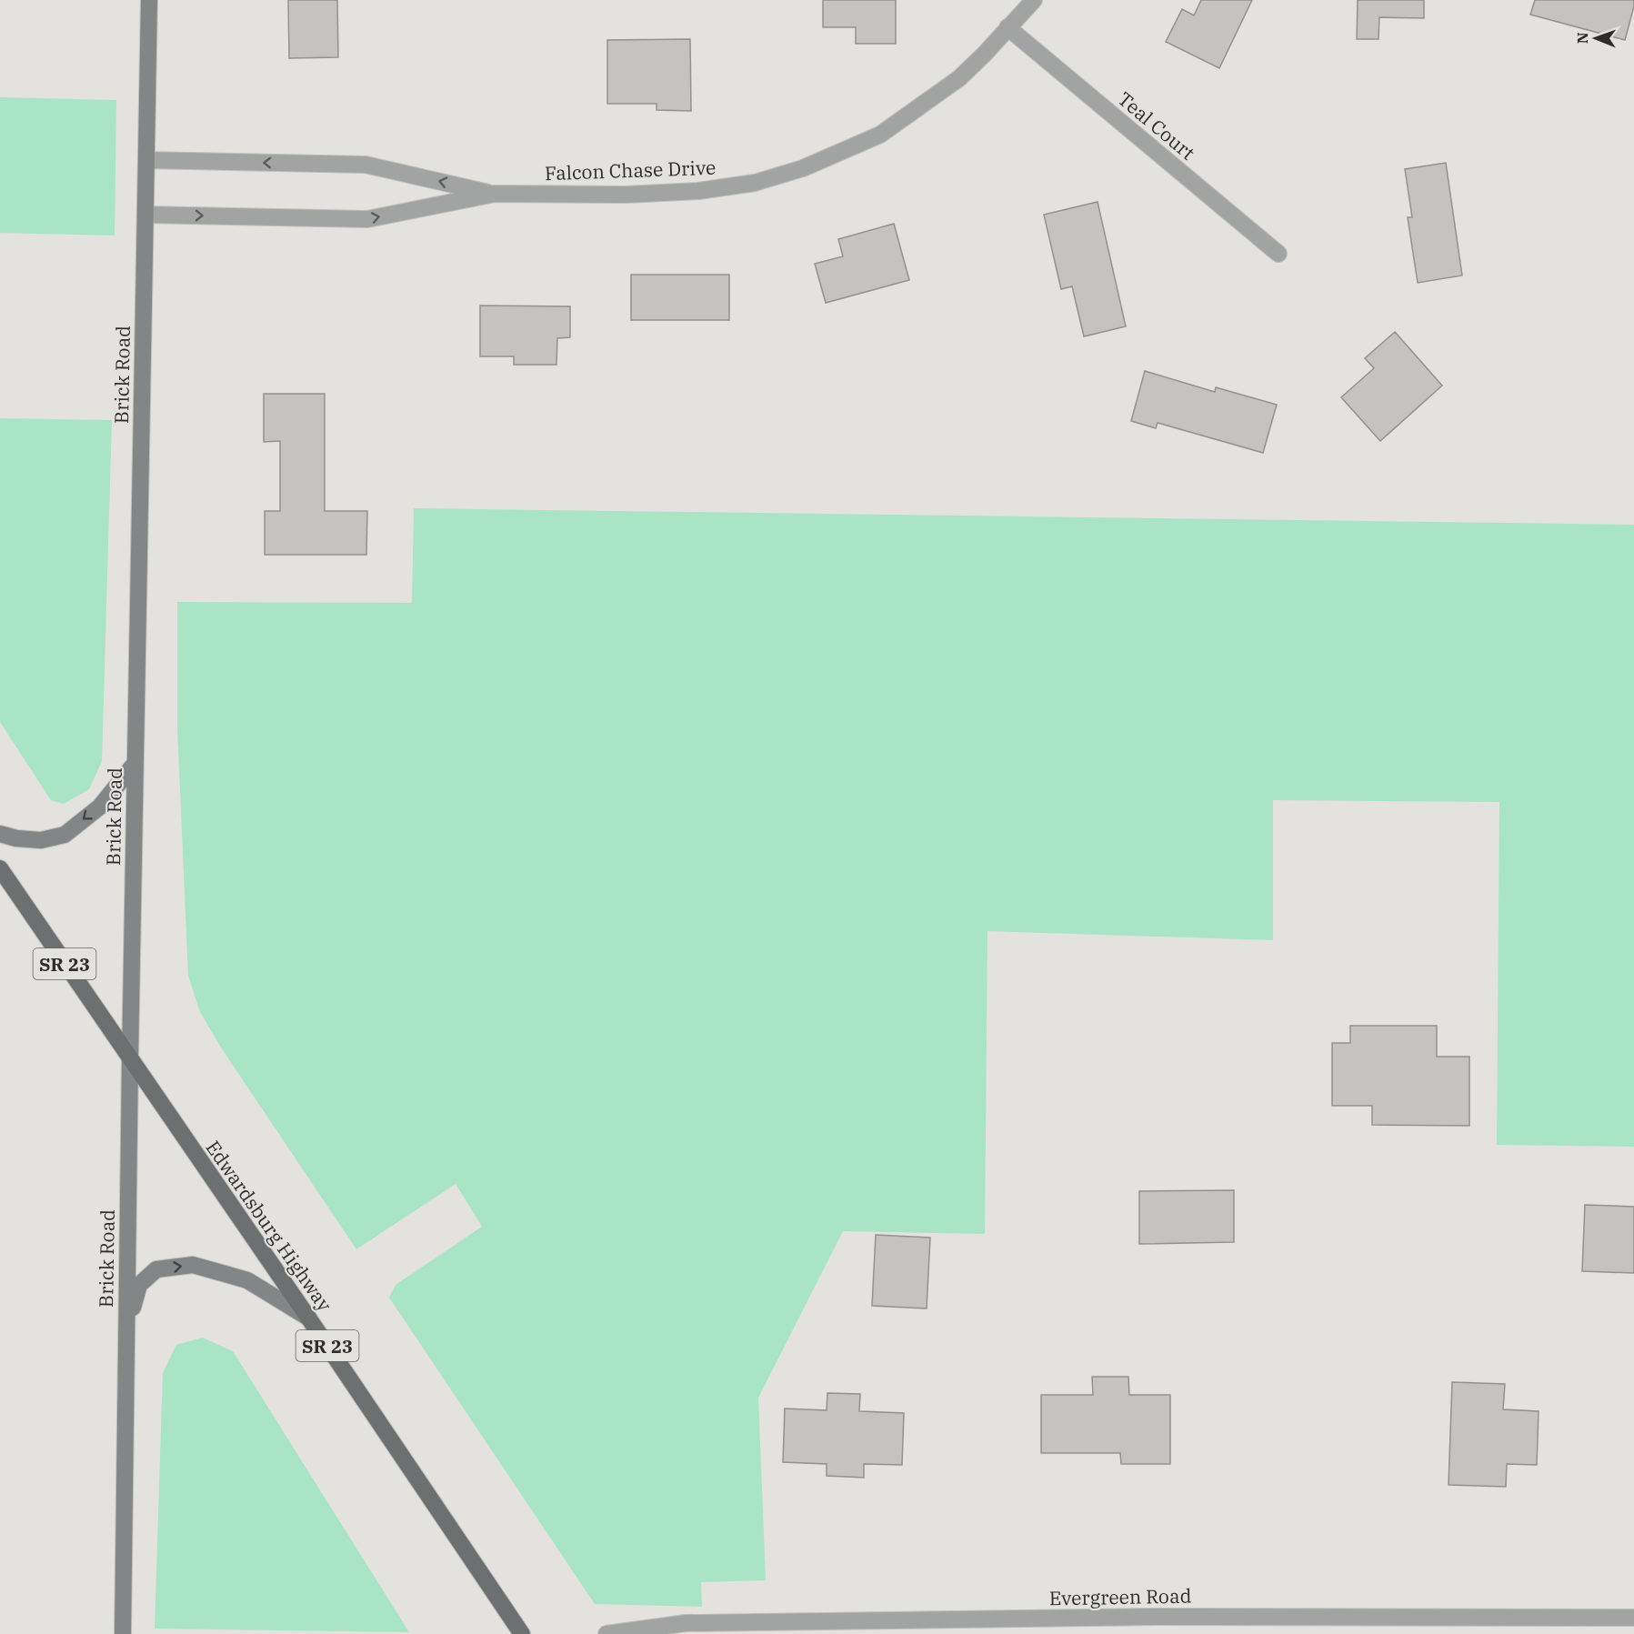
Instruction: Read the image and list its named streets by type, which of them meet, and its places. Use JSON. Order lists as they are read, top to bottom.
{
  "streets": {
    "main road": ["SR 23", "Edwardsburg Highway"],
    "street": [
      "Teal Court",
      "Falcon Chase Drive",
      "Brick Road",
      "Evergreen Road"
    ]
  },
  "crossings": [
    ["Teal Court", "Falcon Chase Drive"],
    ["Falcon Chase Drive", "Brick Road"],
    ["Brick Road", "Edwardsburg Highway"]
  ],
  "north": "left"
}
